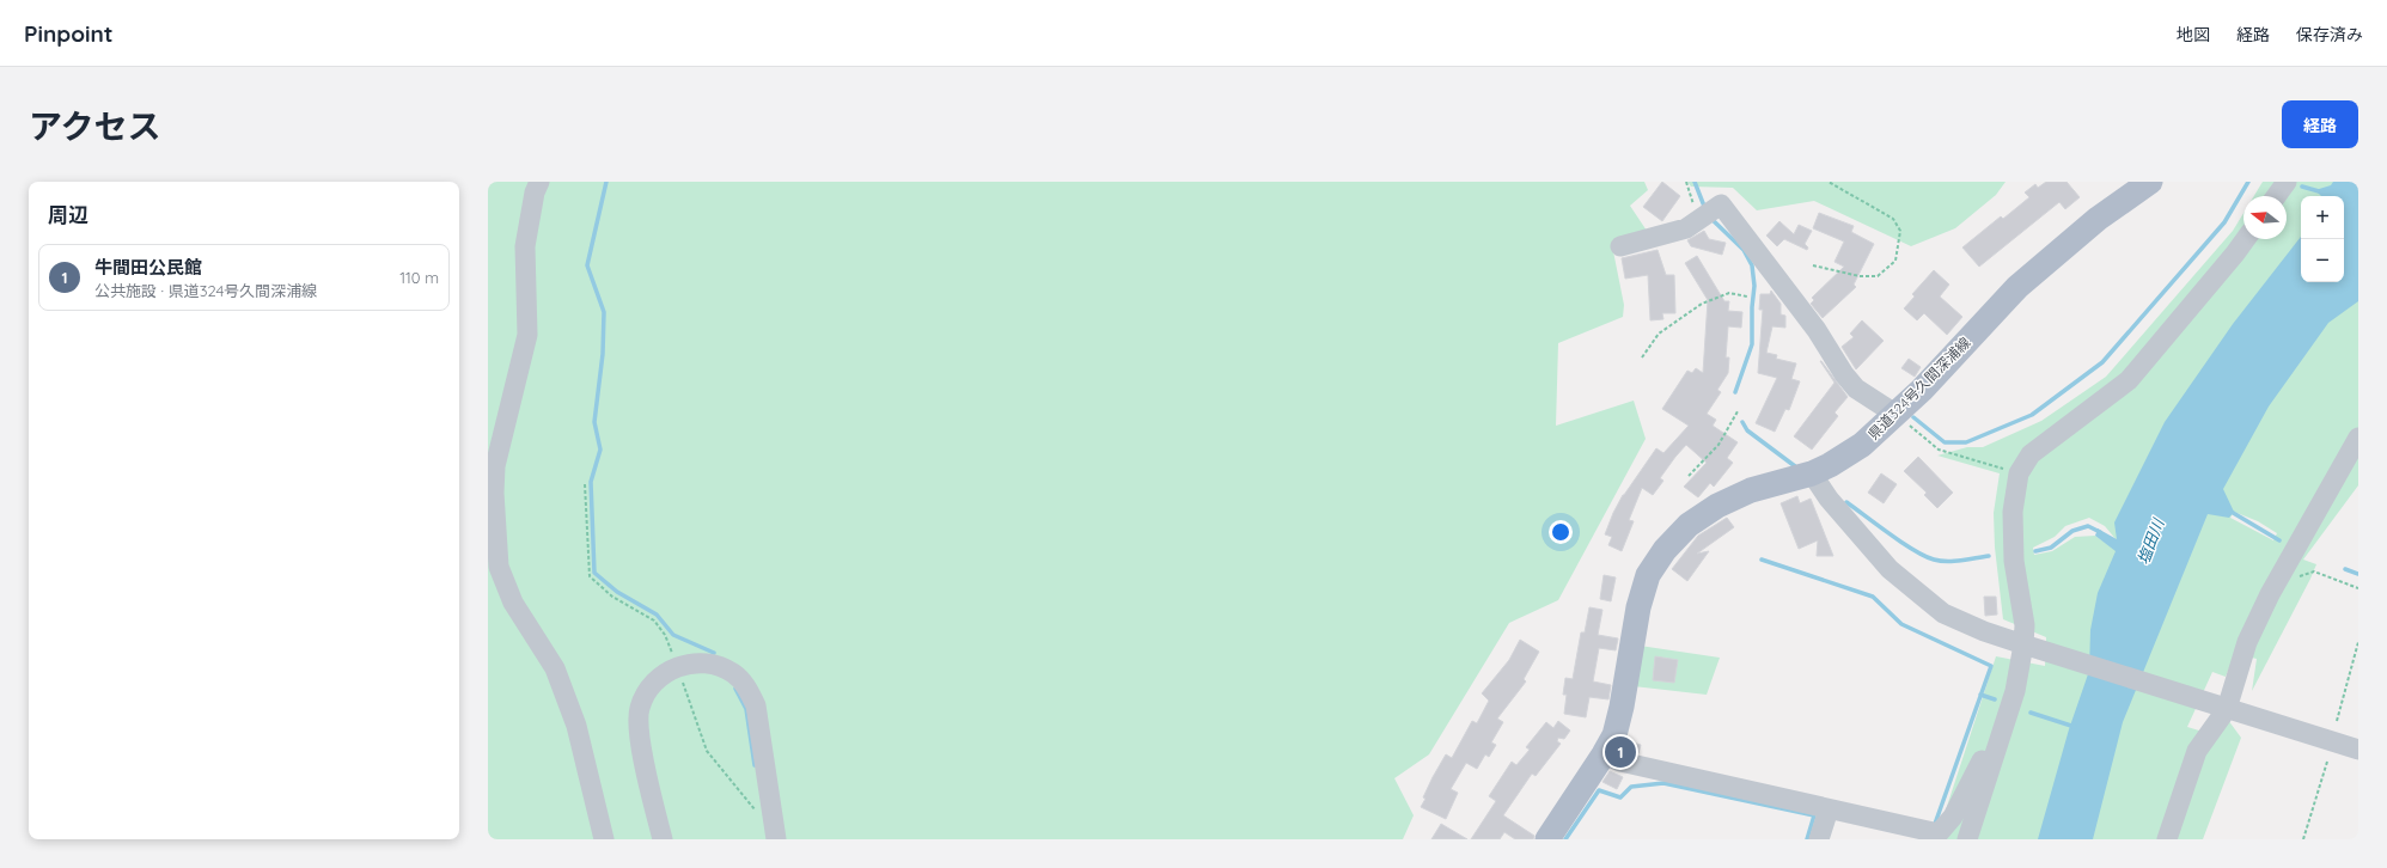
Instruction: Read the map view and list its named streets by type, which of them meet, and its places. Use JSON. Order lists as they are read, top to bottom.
{
  "streets": {
    "main road": ["県道324号久間深浦線"]
  },
  "water": ["塩田川"],
  "north": "left",
  "page": {
    "header": "Pinpoint",
    "nav": ["地図", "経路", "保存済み"],
    "title": "アクセス",
    "buttons": "経路",
    "heading": "周辺",
    "map_buttons": ["+", "−"],
    "list": [
      {
        "mark": "1",
        "name": "牛間田公民館",
        "note": "公共施設 · 県道324号久間深浦線",
        "value": "110 m"
      }
    ],
    "pins": "1"
  }
}
